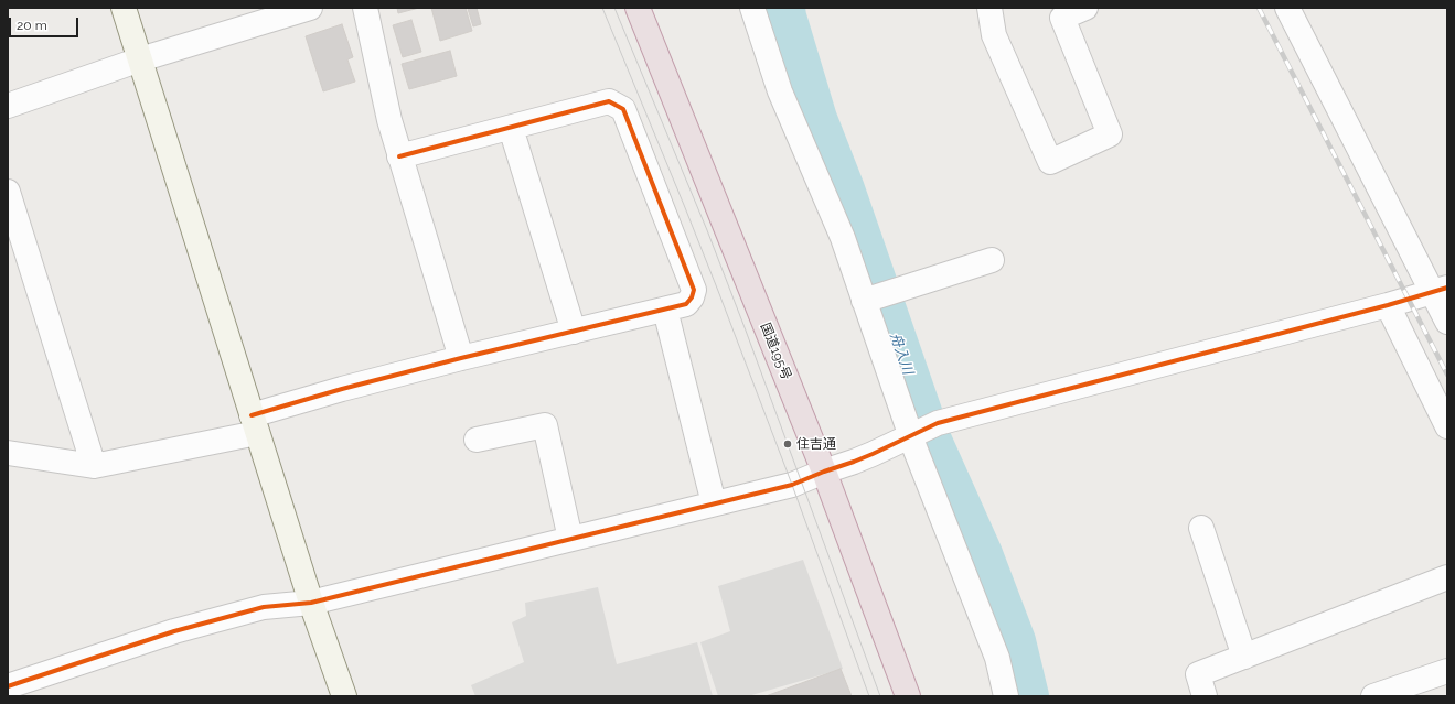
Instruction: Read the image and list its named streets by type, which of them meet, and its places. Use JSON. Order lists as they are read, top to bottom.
{
  "streets": {
    "highway": ["国道195号"]
  },
  "water": ["舟入川"],
  "places": ["住吉通"],
  "scale_bar": "20 m"
}
